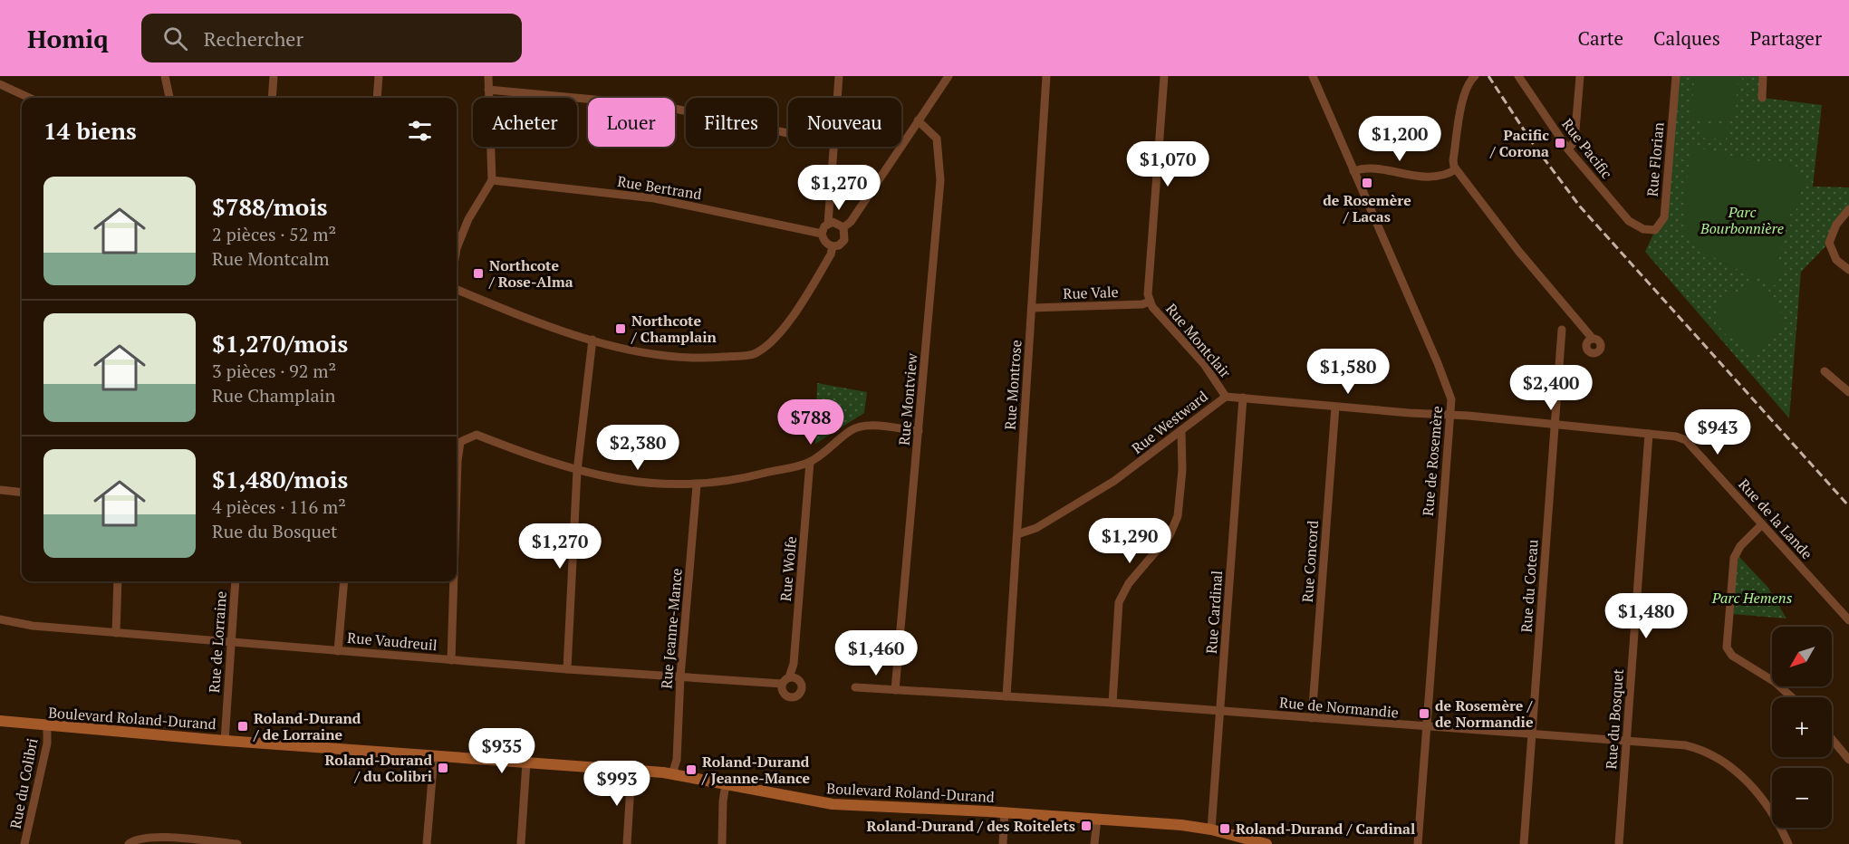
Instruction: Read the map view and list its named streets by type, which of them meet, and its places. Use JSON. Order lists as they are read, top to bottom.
{
  "streets": {
    "street": [
      "Rue Pacific",
      "Rue Florian",
      "Rue Bertrand",
      "Rue Vale",
      "Rue Montclair",
      "Rue Montrose",
      "Rue Montview",
      "Rue Westward",
      "Rue de Rosemère",
      "Rue de la Lande",
      "Rue Concord",
      "Rue Wolfe",
      "Rue du Coteau",
      "Rue Cardinal",
      "Rue Jeanne-Mance",
      "Rue Vaudreuil",
      "Rue de Lorraine",
      "Rue de Normandie",
      "Boulevard Roland-Durand",
      "Rue du Bosquet",
      "Rue du Colibri"
    ]
  },
  "crossings": [
    ["Rue Pacific", "Rue Florian"],
    ["Rue Vale", "Rue Montclair"],
    ["Rue Vale", "Rue Montrose"],
    ["Rue Montclair", "Rue Westward"],
    ["Rue Montrose", "Rue Westward"],
    ["Rue Montrose", "Rue de Normandie"],
    ["Rue Montview", "Rue de Normandie"],
    ["Rue Westward", "Rue de Rosemère"],
    ["Rue Westward", "Rue de la Lande"],
    ["Rue Westward", "Rue Concord"],
    ["Rue Westward", "Rue du Coteau"],
    ["Rue Westward", "Rue Cardinal"],
    ["Rue Westward", "Rue du Bosquet"],
    ["Rue de Rosemère", "Rue de Normandie"],
    ["Rue de la Lande", "Rue du Bosquet"],
    ["Rue Concord", "Rue de Normandie"],
    ["Rue Wolfe", "Rue Vaudreuil"],
    ["Rue du Coteau", "Rue de Normandie"],
    ["Rue Cardinal", "Rue de Normandie"],
    ["Rue Cardinal", "Boulevard Roland-Durand"],
    ["Rue Jeanne-Mance", "Rue Vaudreuil"],
    ["Rue Jeanne-Mance", "Boulevard Roland-Durand"],
    ["Rue Vaudreuil", "Rue de Lorraine"],
    ["Rue de Lorraine", "Boulevard Roland-Durand"],
    ["Rue de Normandie", "Rue du Bosquet"],
    ["Boulevard Roland-Durand", "Rue du Colibri"]
  ],
  "parks": ["Parc Bourbonnière", "Parc Hemens"],
  "places": {
    "transit": [
      "Pacific / Corona",
      "de Rosemère / Lacas",
      "Northcote / Rose-Alma",
      "Northcote / Champlain",
      "de Rosemère / de Normandie",
      "Roland-Durand / de Lorraine",
      "Roland-Durand / du Colibri",
      "Roland-Durand / Jeanne-Mance",
      "Roland-Durand / des Roitelets",
      "Roland-Durand / Cardinal"
    ]
  },
  "north": "bottom left",
  "page": {
    "header": "Homiq",
    "search": "Rechercher",
    "nav": ["Carte", "Calques", "Partager"],
    "chip": [
      "Acheter",
      "Louer",
      "Filtres",
      "Nouveau"
    ],
    "heading": "14 biens",
    "price": [
      "$1,200",
      "$1,070",
      "$1,270",
      "$1,580",
      "$2,400",
      "$788",
      "$943",
      "$2,380",
      "$1,290",
      "$1,270",
      "$1,480",
      "$1,460",
      "$935",
      "$993"
    ],
    "list": [
      {
        "name": "$788/mois",
        "note": "2 pièces · 52 m² · Rue Montcalm"
      },
      {
        "name": "$1,270/mois",
        "note": "3 pièces · 92 m² · Rue Champlain"
      },
      {
        "name": "$1,480/mois",
        "note": "4 pièces · 116 m² · Rue du Bosquet"
      }
    ],
    "map_buttons": ["+", "−"]
  }
}
